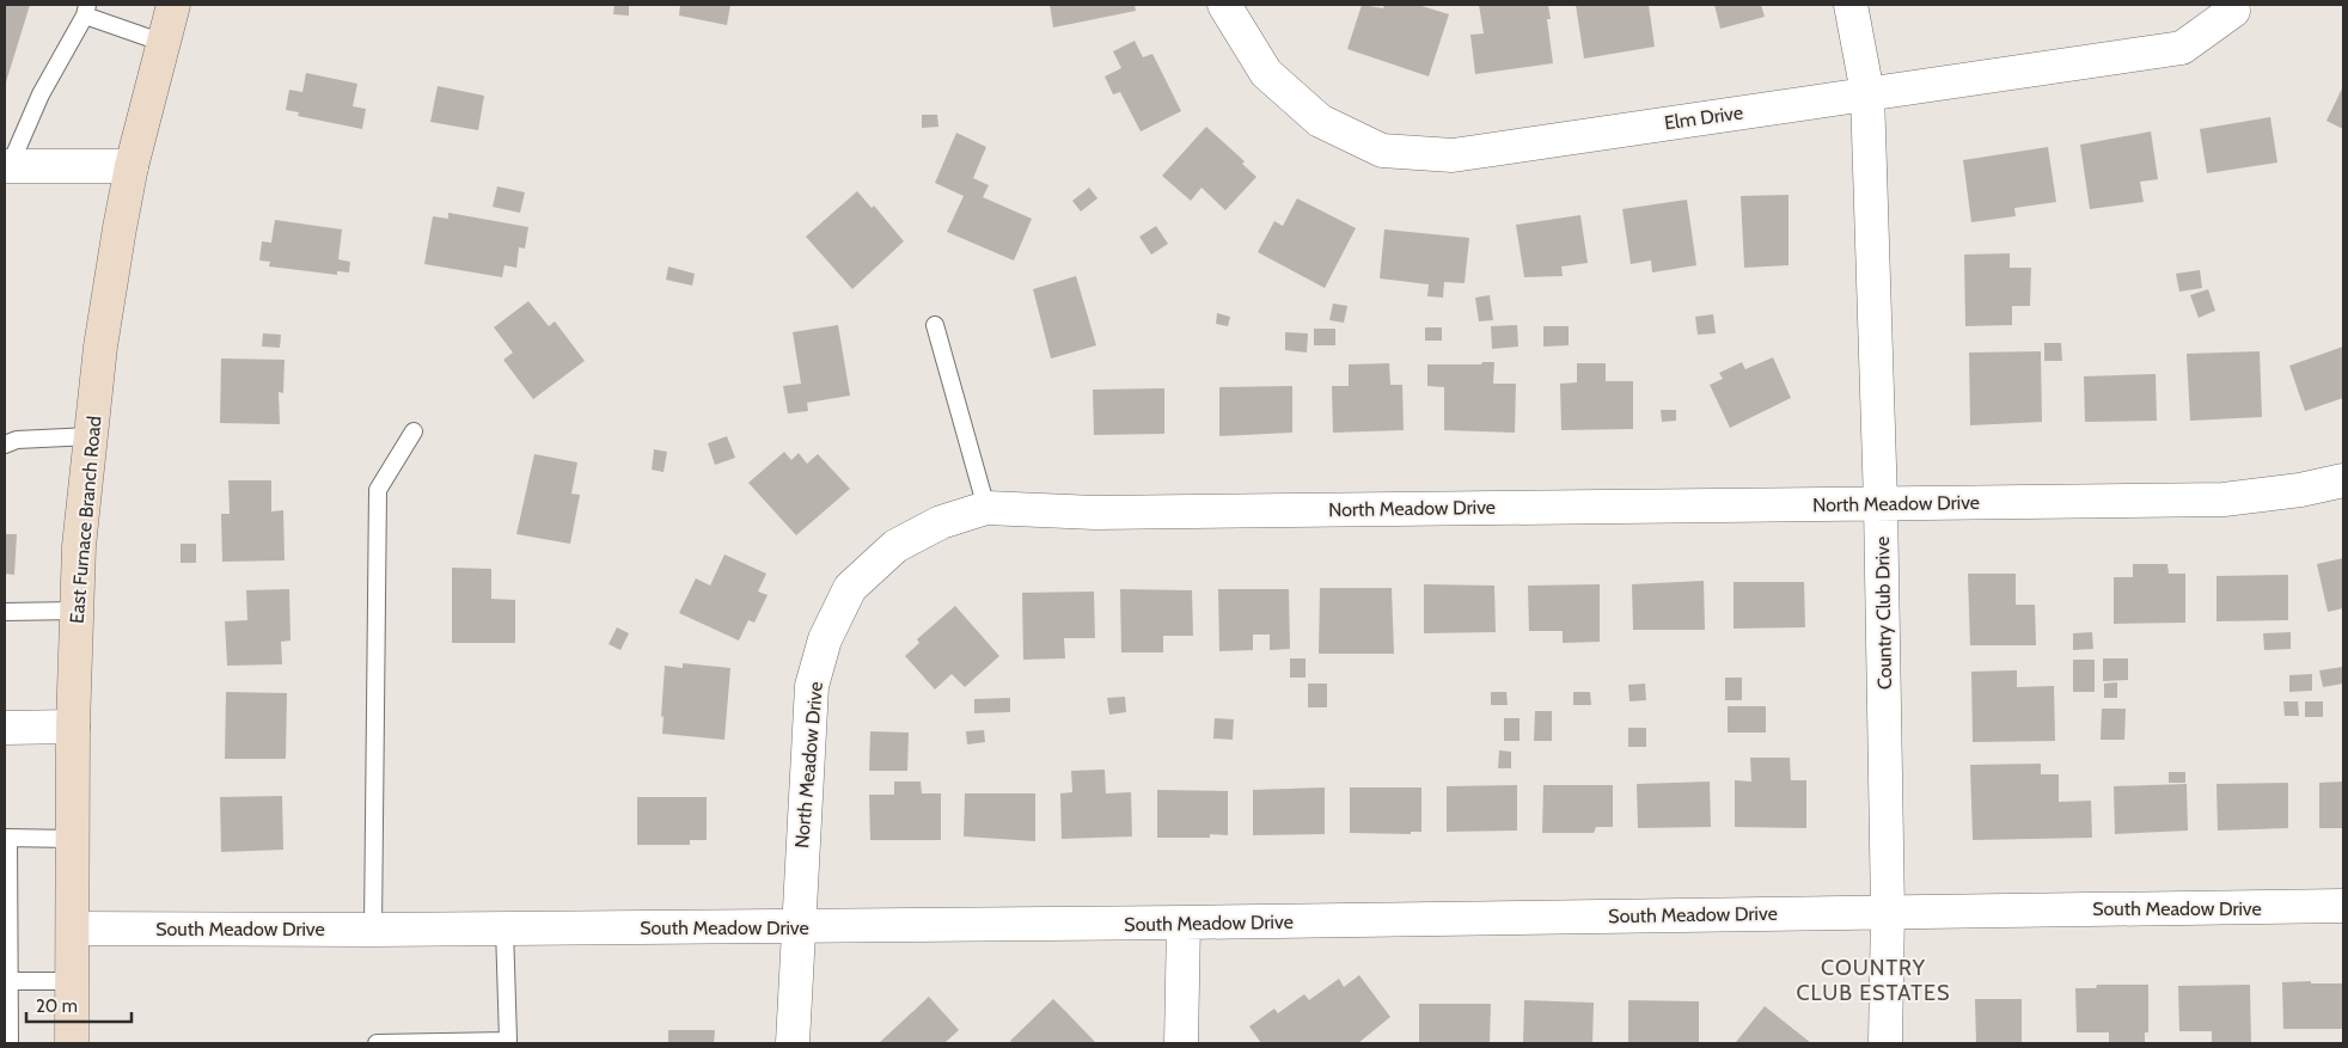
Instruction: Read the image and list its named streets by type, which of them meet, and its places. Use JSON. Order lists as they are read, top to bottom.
{
  "streets": {
    "main road": ["East Furnace Branch Road"],
    "street": [
      "Elm Drive",
      "North Meadow Drive",
      "Country Club Drive",
      "South Meadow Drive"
    ]
  },
  "crossings": [
    ["Elm Drive", "Country Club Drive"],
    ["North Meadow Drive", "Country Club Drive"],
    ["North Meadow Drive", "South Meadow Drive"],
    ["East Furnace Branch Road", "South Meadow Drive"],
    ["Country Club Drive", "South Meadow Drive"]
  ],
  "districts": ["COUNTRY CLUB ESTATES"],
  "scale_bar": "20 m"
}
